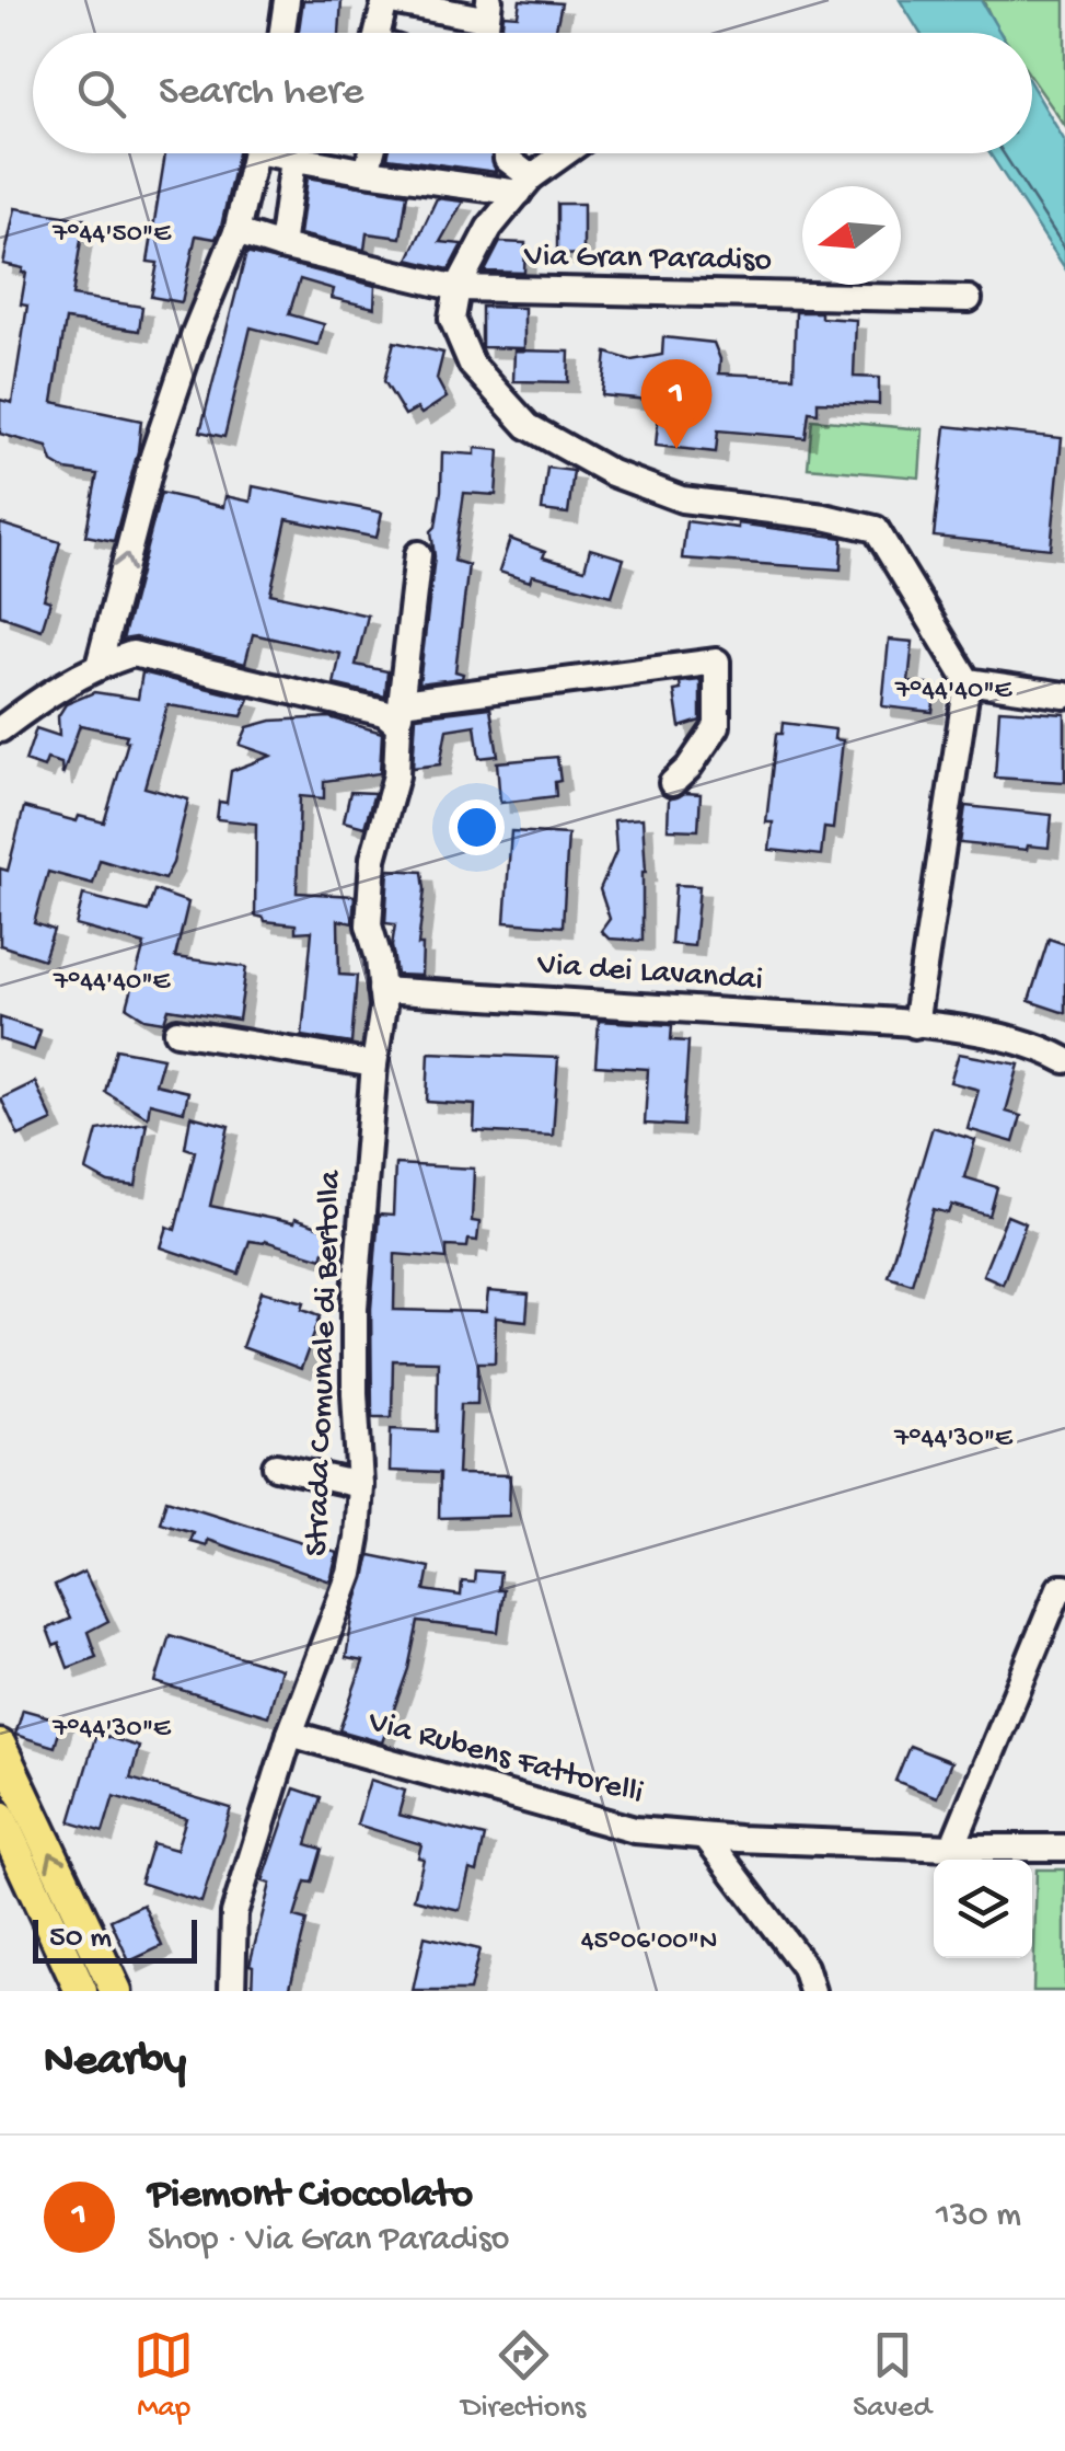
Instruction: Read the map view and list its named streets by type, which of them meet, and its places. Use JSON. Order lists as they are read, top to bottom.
{
  "streets": {
    "street": [
      "Via Gran Paradiso",
      "Via dei Lavandai",
      "Strada Comunale di Bertolla",
      "Via Rubens Fattorelli"
    ]
  },
  "crossings": [
    ["Via dei Lavandai", "Strada Comunale di Bertolla"],
    ["Strada Comunale di Bertolla", "Via Rubens Fattorelli"]
  ],
  "scale_bar": "50 m",
  "north": "left",
  "page": {
    "search": "Search here",
    "pins": "1",
    "scale": "50 m",
    "heading": "Nearby",
    "list": [
      {
        "mark": "1",
        "name": "Piemont Cioccolato",
        "note": "Shop · Via Gran Paradiso",
        "value": "130 m"
      }
    ],
    "nav": ["Map", "Directions", "Saved"]
  },
  "coordinates": [
    "7°44'50\"E",
    "7°44'40\"E",
    "7°44'30\"E",
    "45°06'00\"N"
  ]
}
